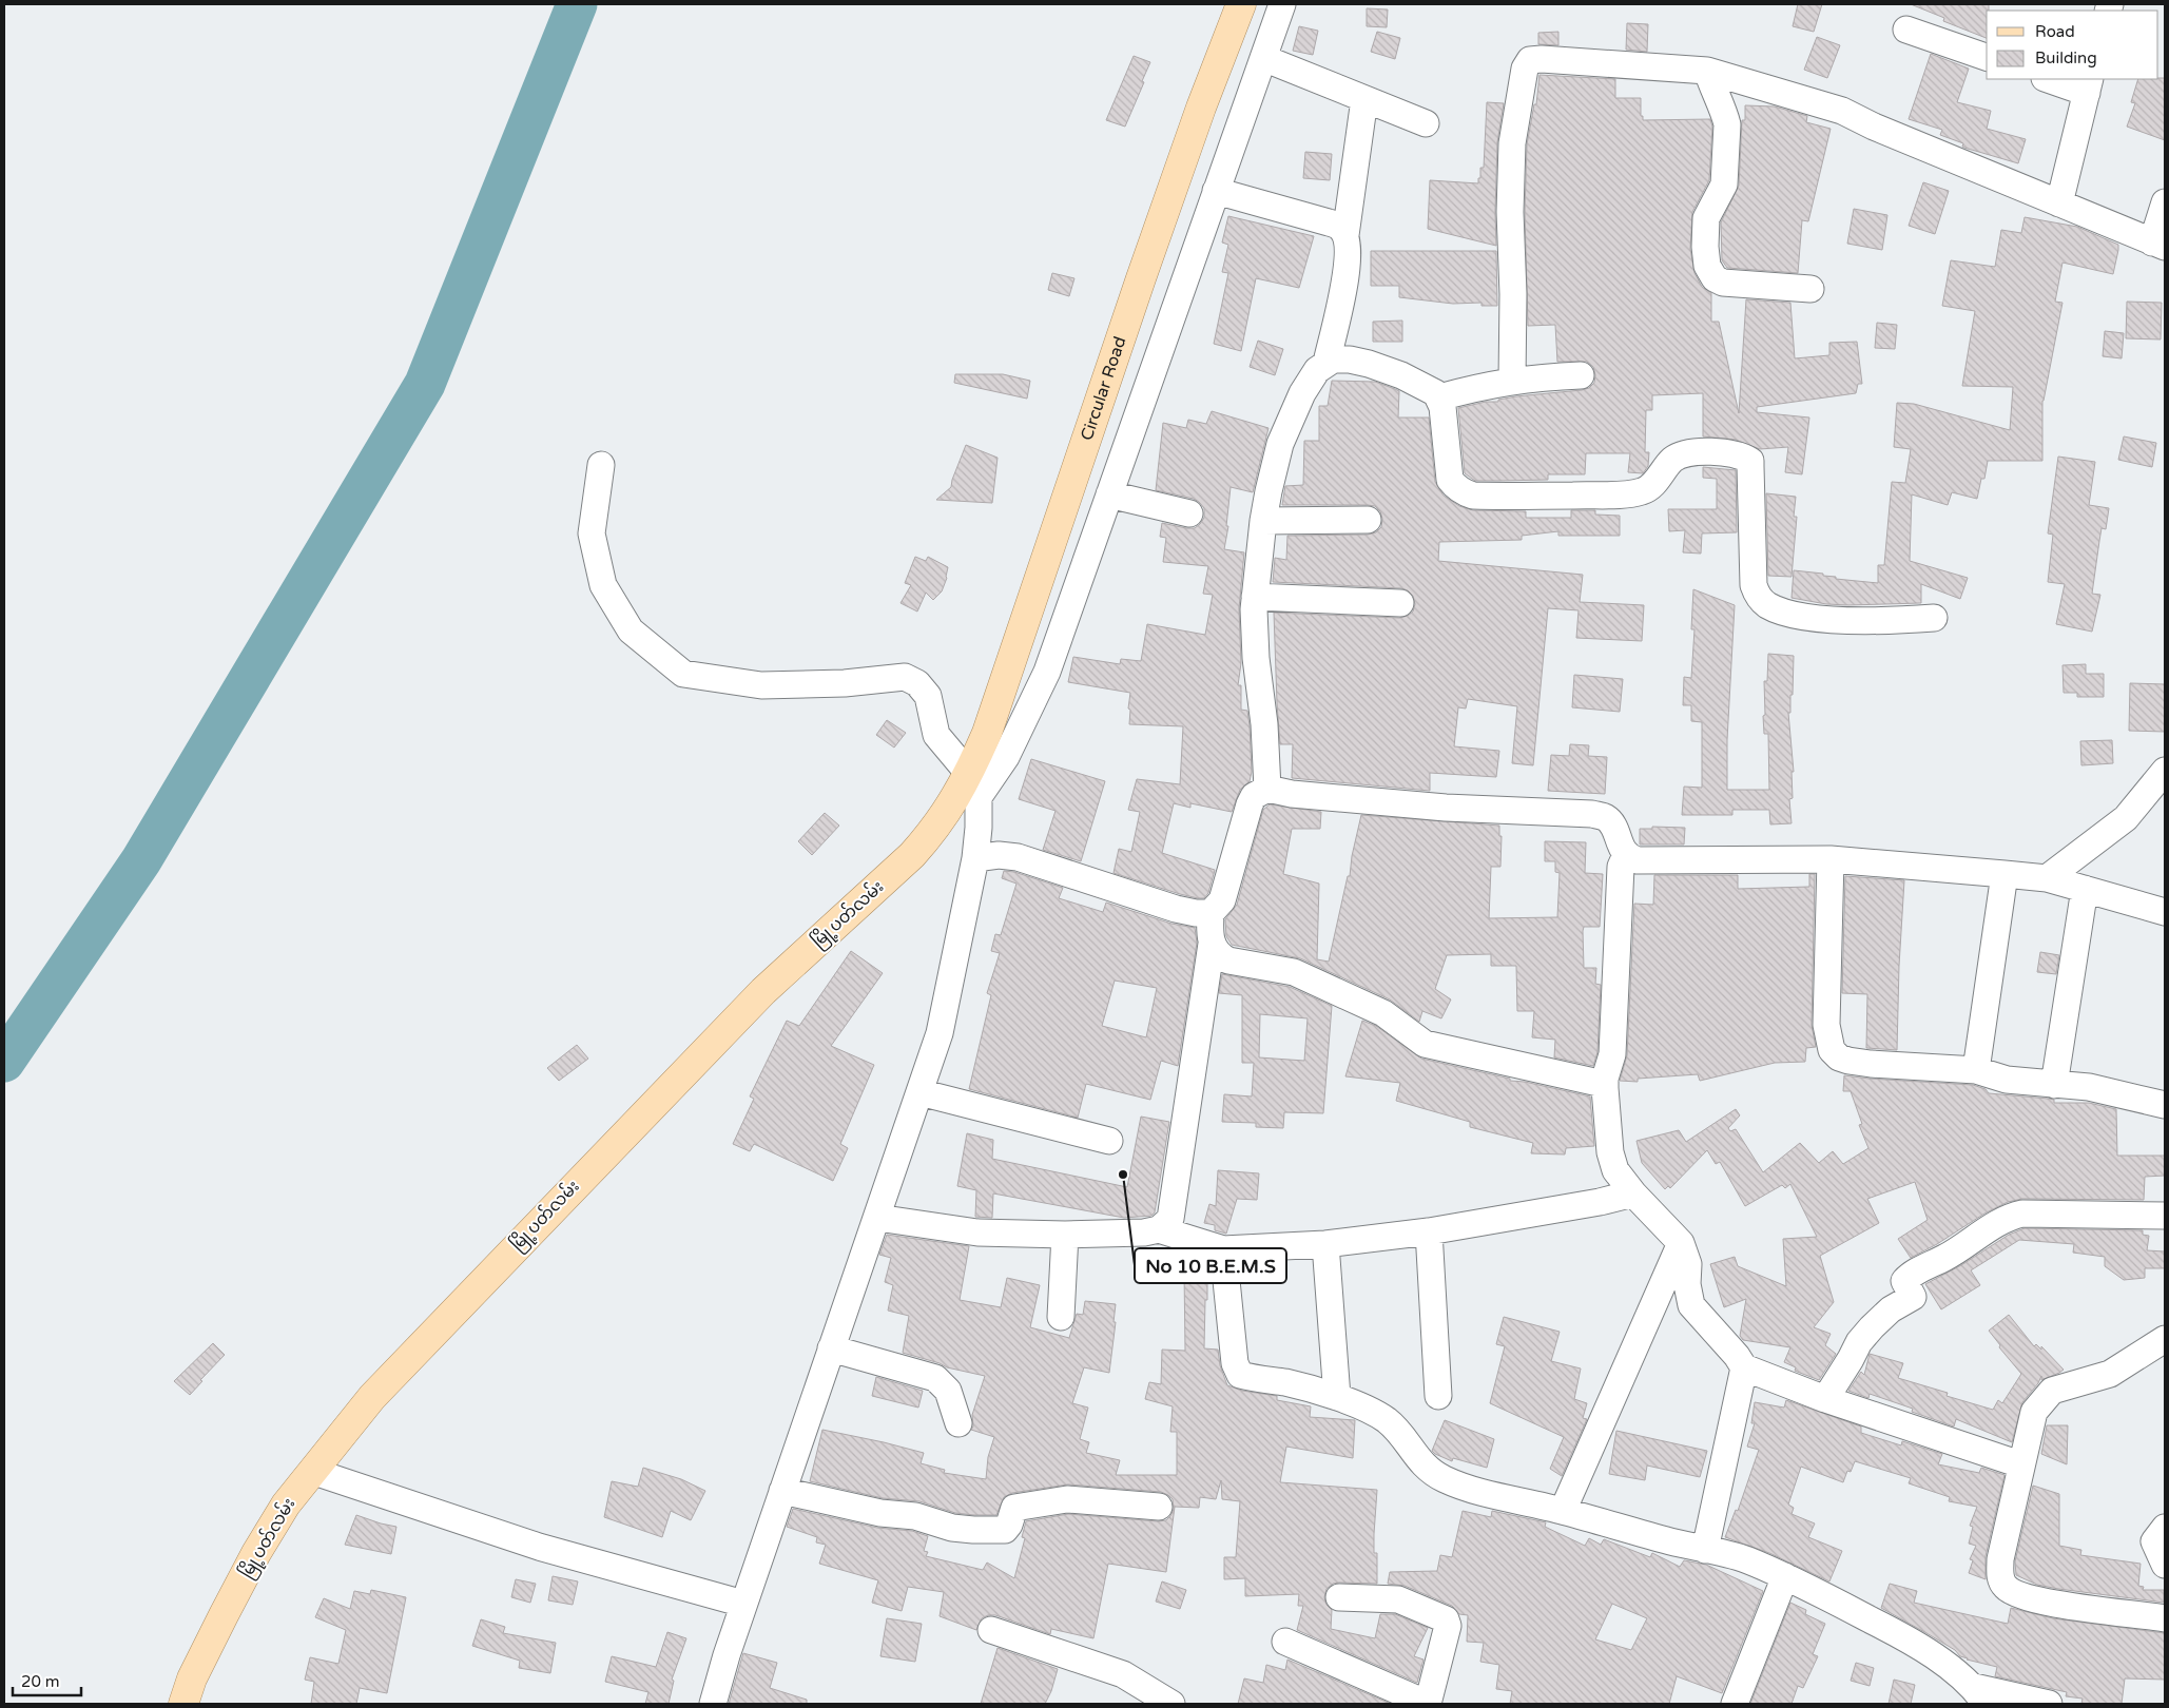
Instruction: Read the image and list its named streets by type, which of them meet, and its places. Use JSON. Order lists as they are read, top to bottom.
{
  "streets": {
    "main road": ["Circular Road", "မြို့ပတ်လမ်း"]
  },
  "crossings": [
    ["Circular Road", "မြို့ပတ်လမ်း"]
  ],
  "places": ["No 10 B.E.M.S"],
  "legend": ["Road", "Building"],
  "scale_bar": "20 m"
}
